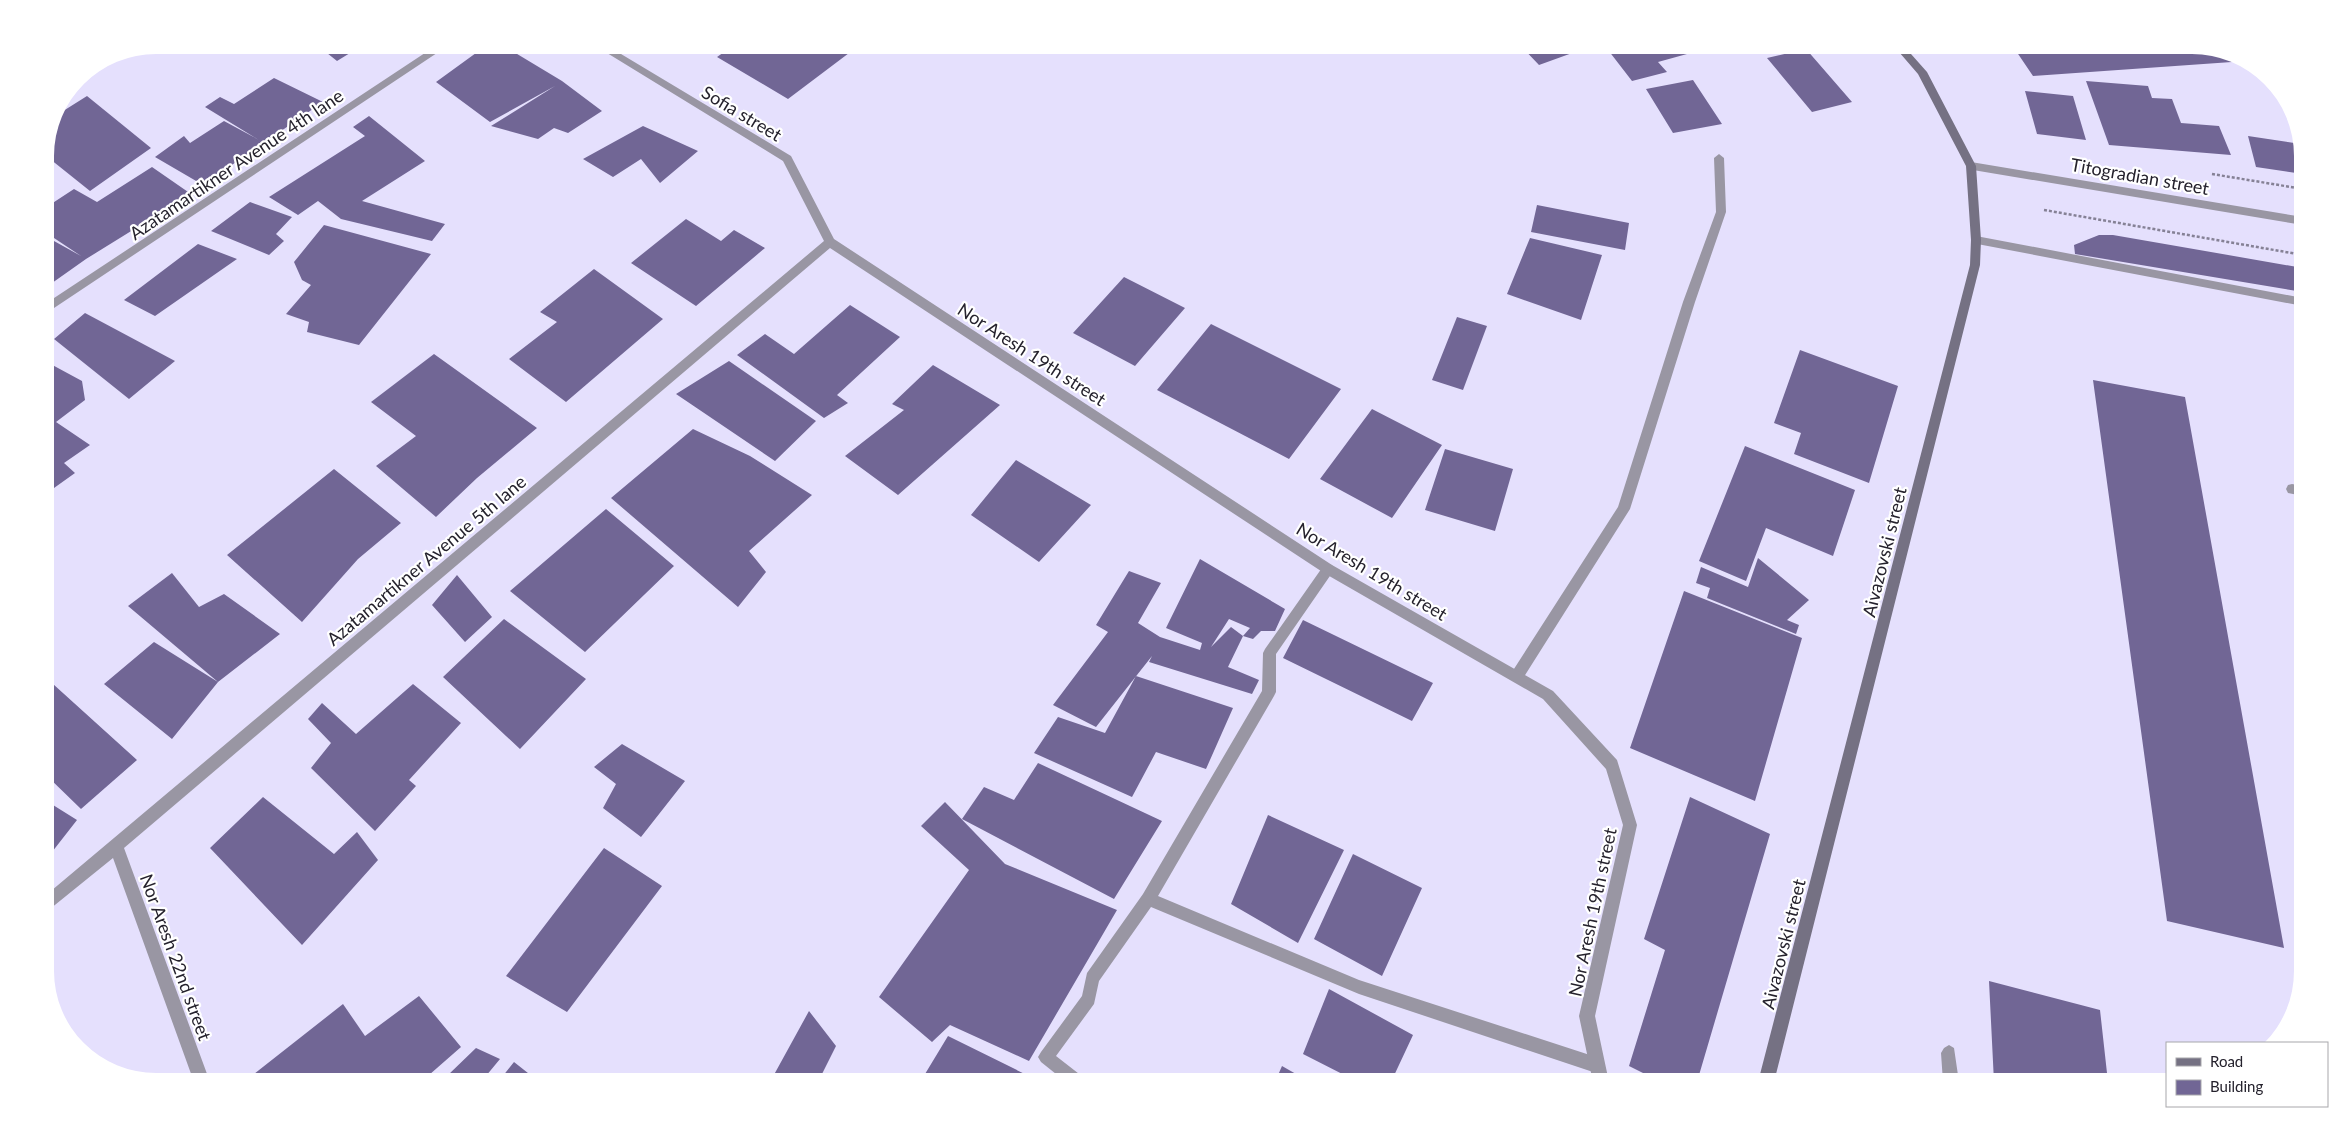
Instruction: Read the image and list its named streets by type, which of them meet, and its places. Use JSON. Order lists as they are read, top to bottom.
{
  "streets": {
    "main road": ["Aivazovski street"],
    "street": [
      "Sofia street",
      "Azatamartikner Avenue 4th lane",
      "Titogradian street",
      "Nor Aresh 19th street",
      "Azatamartikner Avenue 5th lane",
      "Nor Aresh 22nd street"
    ]
  },
  "crossings": [
    ["Sofia street", "Nor Aresh 19th street"],
    ["Sofia street", "Azatamartikner Avenue 5th lane"],
    ["Titogradian street", "Aivazovski street"],
    ["Nor Aresh 19th street", "Azatamartikner Avenue 5th lane"],
    ["Azatamartikner Avenue 5th lane", "Nor Aresh 22nd street"]
  ],
  "legend": ["Road", "Building"]
}
